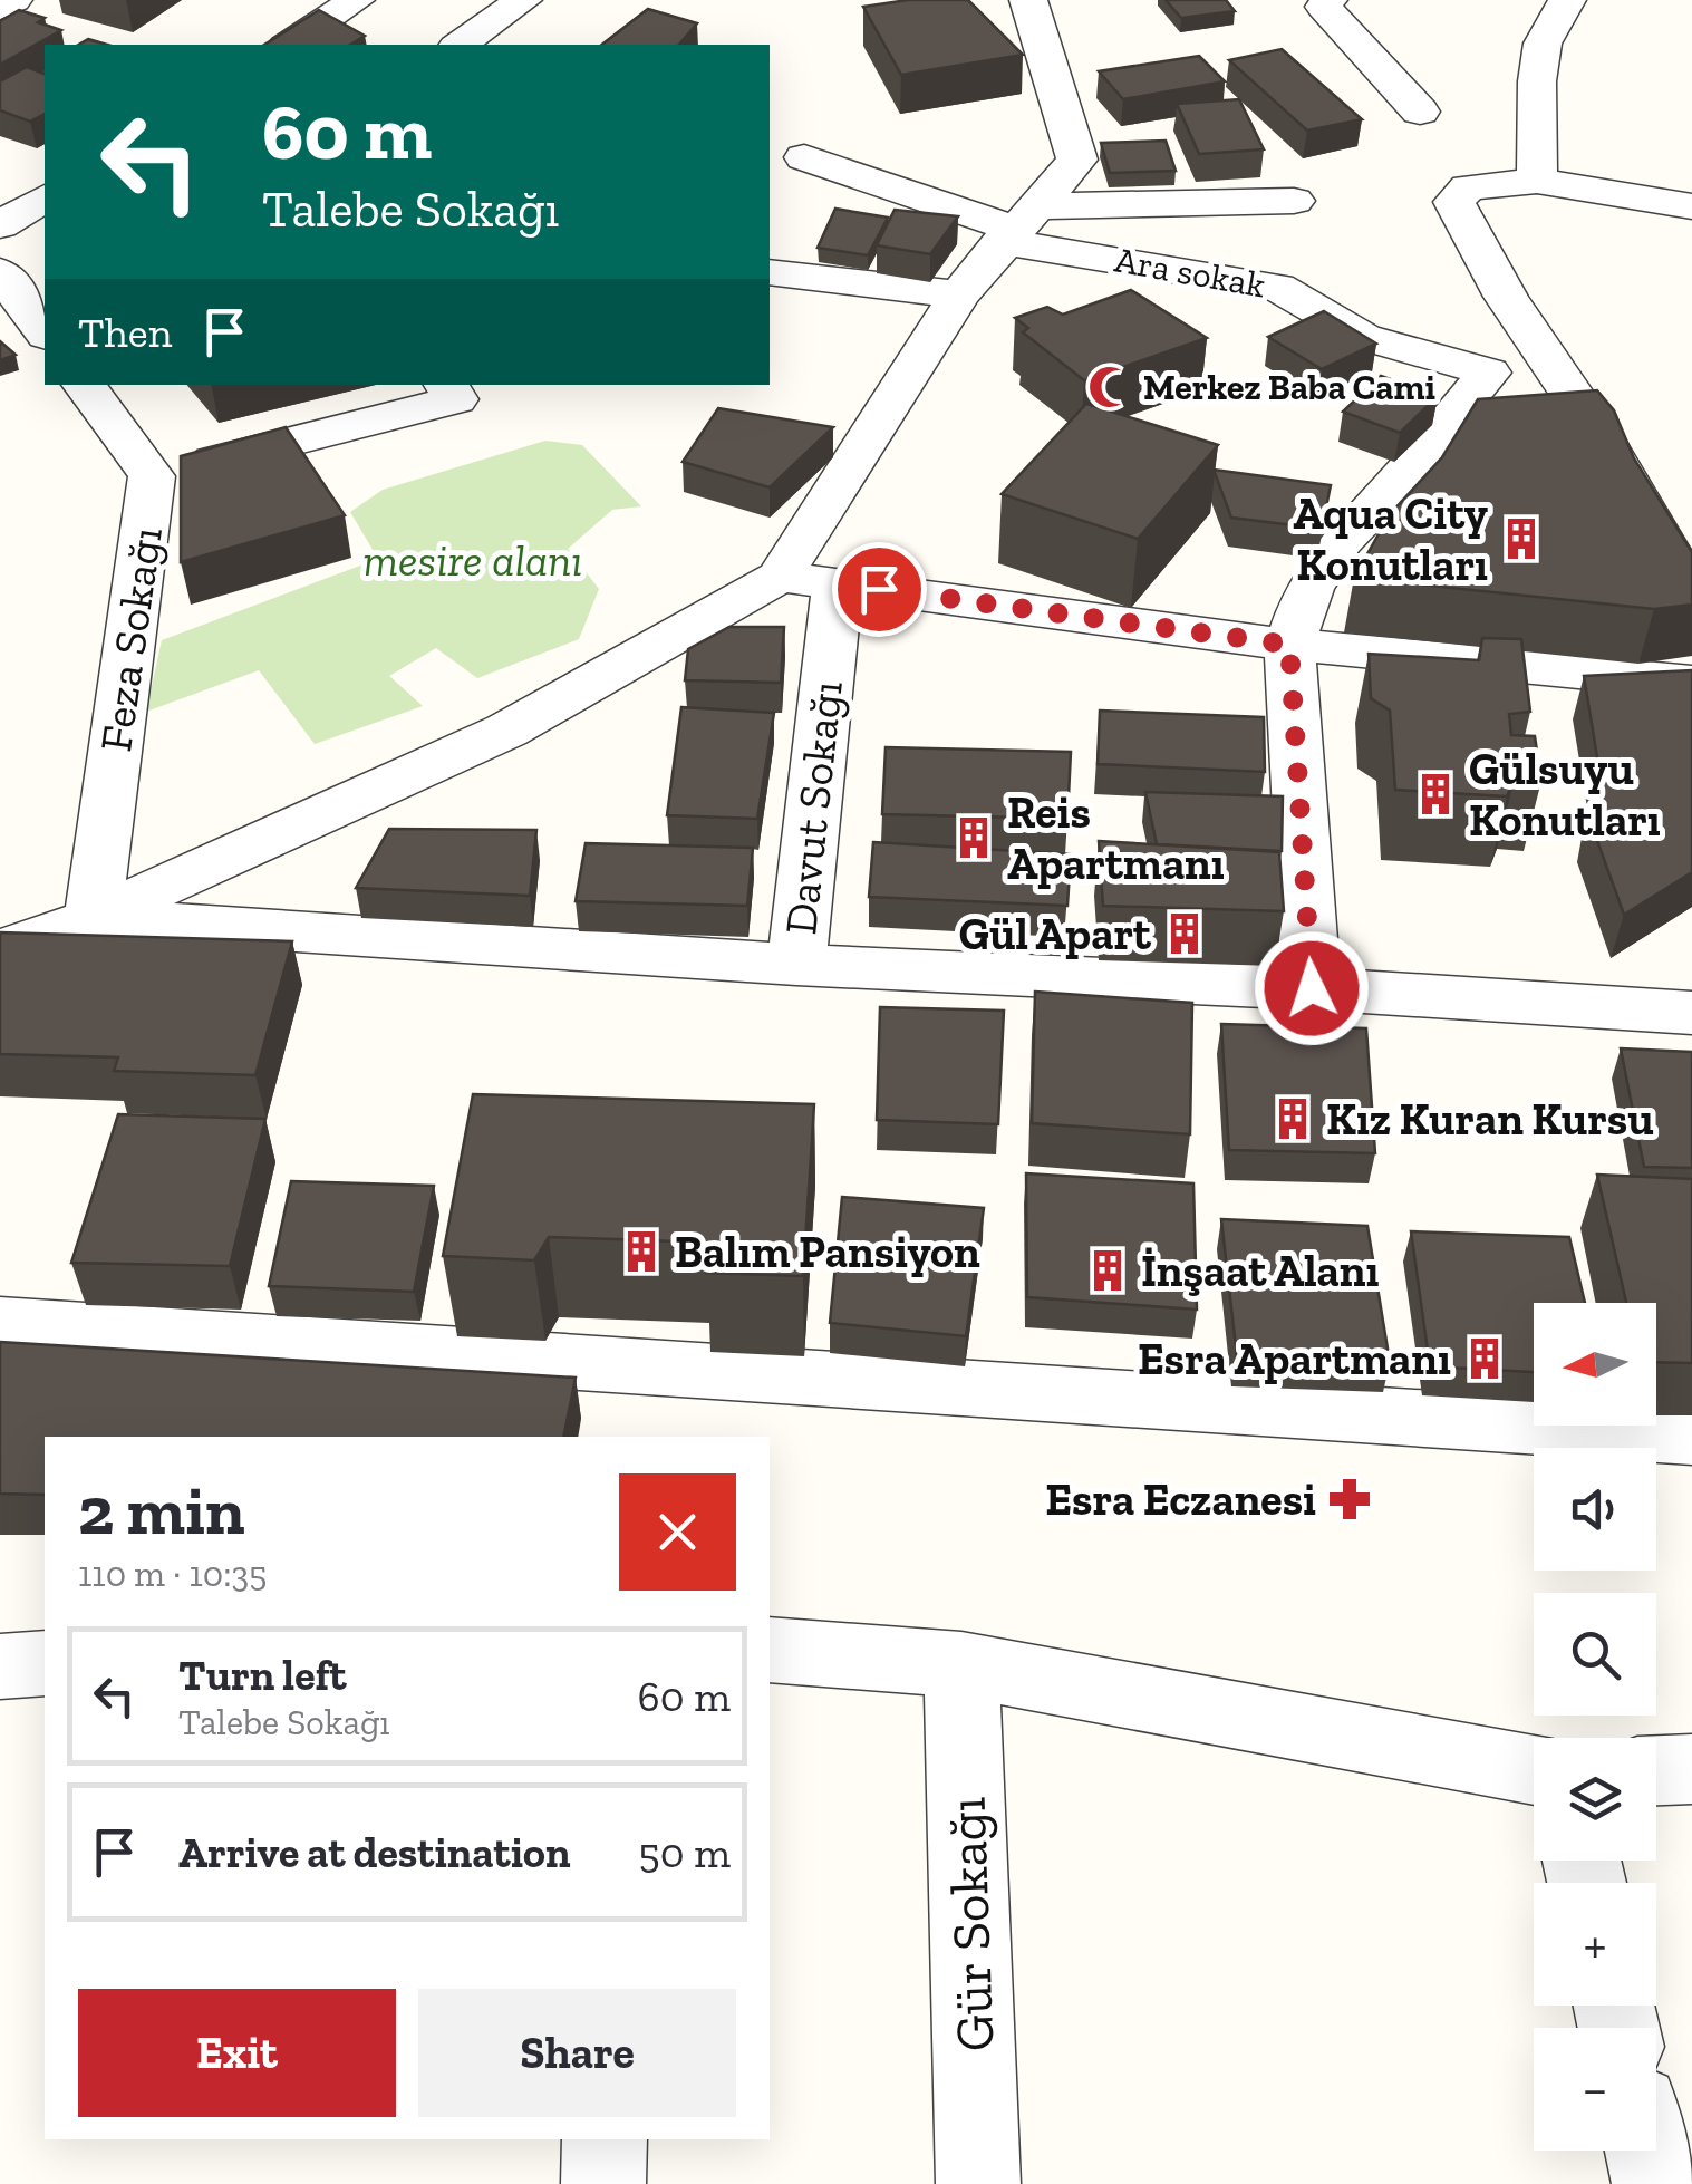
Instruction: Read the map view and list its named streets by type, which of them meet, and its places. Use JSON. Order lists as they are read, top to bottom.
{
  "streets": {
    "street": [
      "Ara sokak",
      "Feza Sokağı",
      "Davut Sokağı",
      "Gür Sokağı"
    ]
  },
  "parks": ["mesire alanı"],
  "places": {
    "mosque": ["Merkez Baba Cami"],
    "building": [
      "Aqua City Konutları",
      "Gülsuyu Konutları",
      "Reis Apartmanı",
      "Gül Apart",
      "Kız Kuran Kursu",
      "Balım Pansiyon",
      "İnşaat Alanı",
      "Esra Apartmanı"
    ],
    "pharmacy": ["Esra Eczanesi"]
  },
  "north": "left",
  "page": {
    "turn": ["60 m", "Talebe Sokağı"],
    "then": "Then",
    "map_buttons": ["+", "−"],
    "heading": ["2 min", "110 m · 10:35"],
    "list": [
      {
        "name": "Turn left",
        "note": "Talebe Sokağı",
        "value": "60 m"
      },
      {
        "name": "Arrive at destination",
        "value": "50 m"
      }
    ],
    "buttons": ["Exit", "Share"]
  }
}
